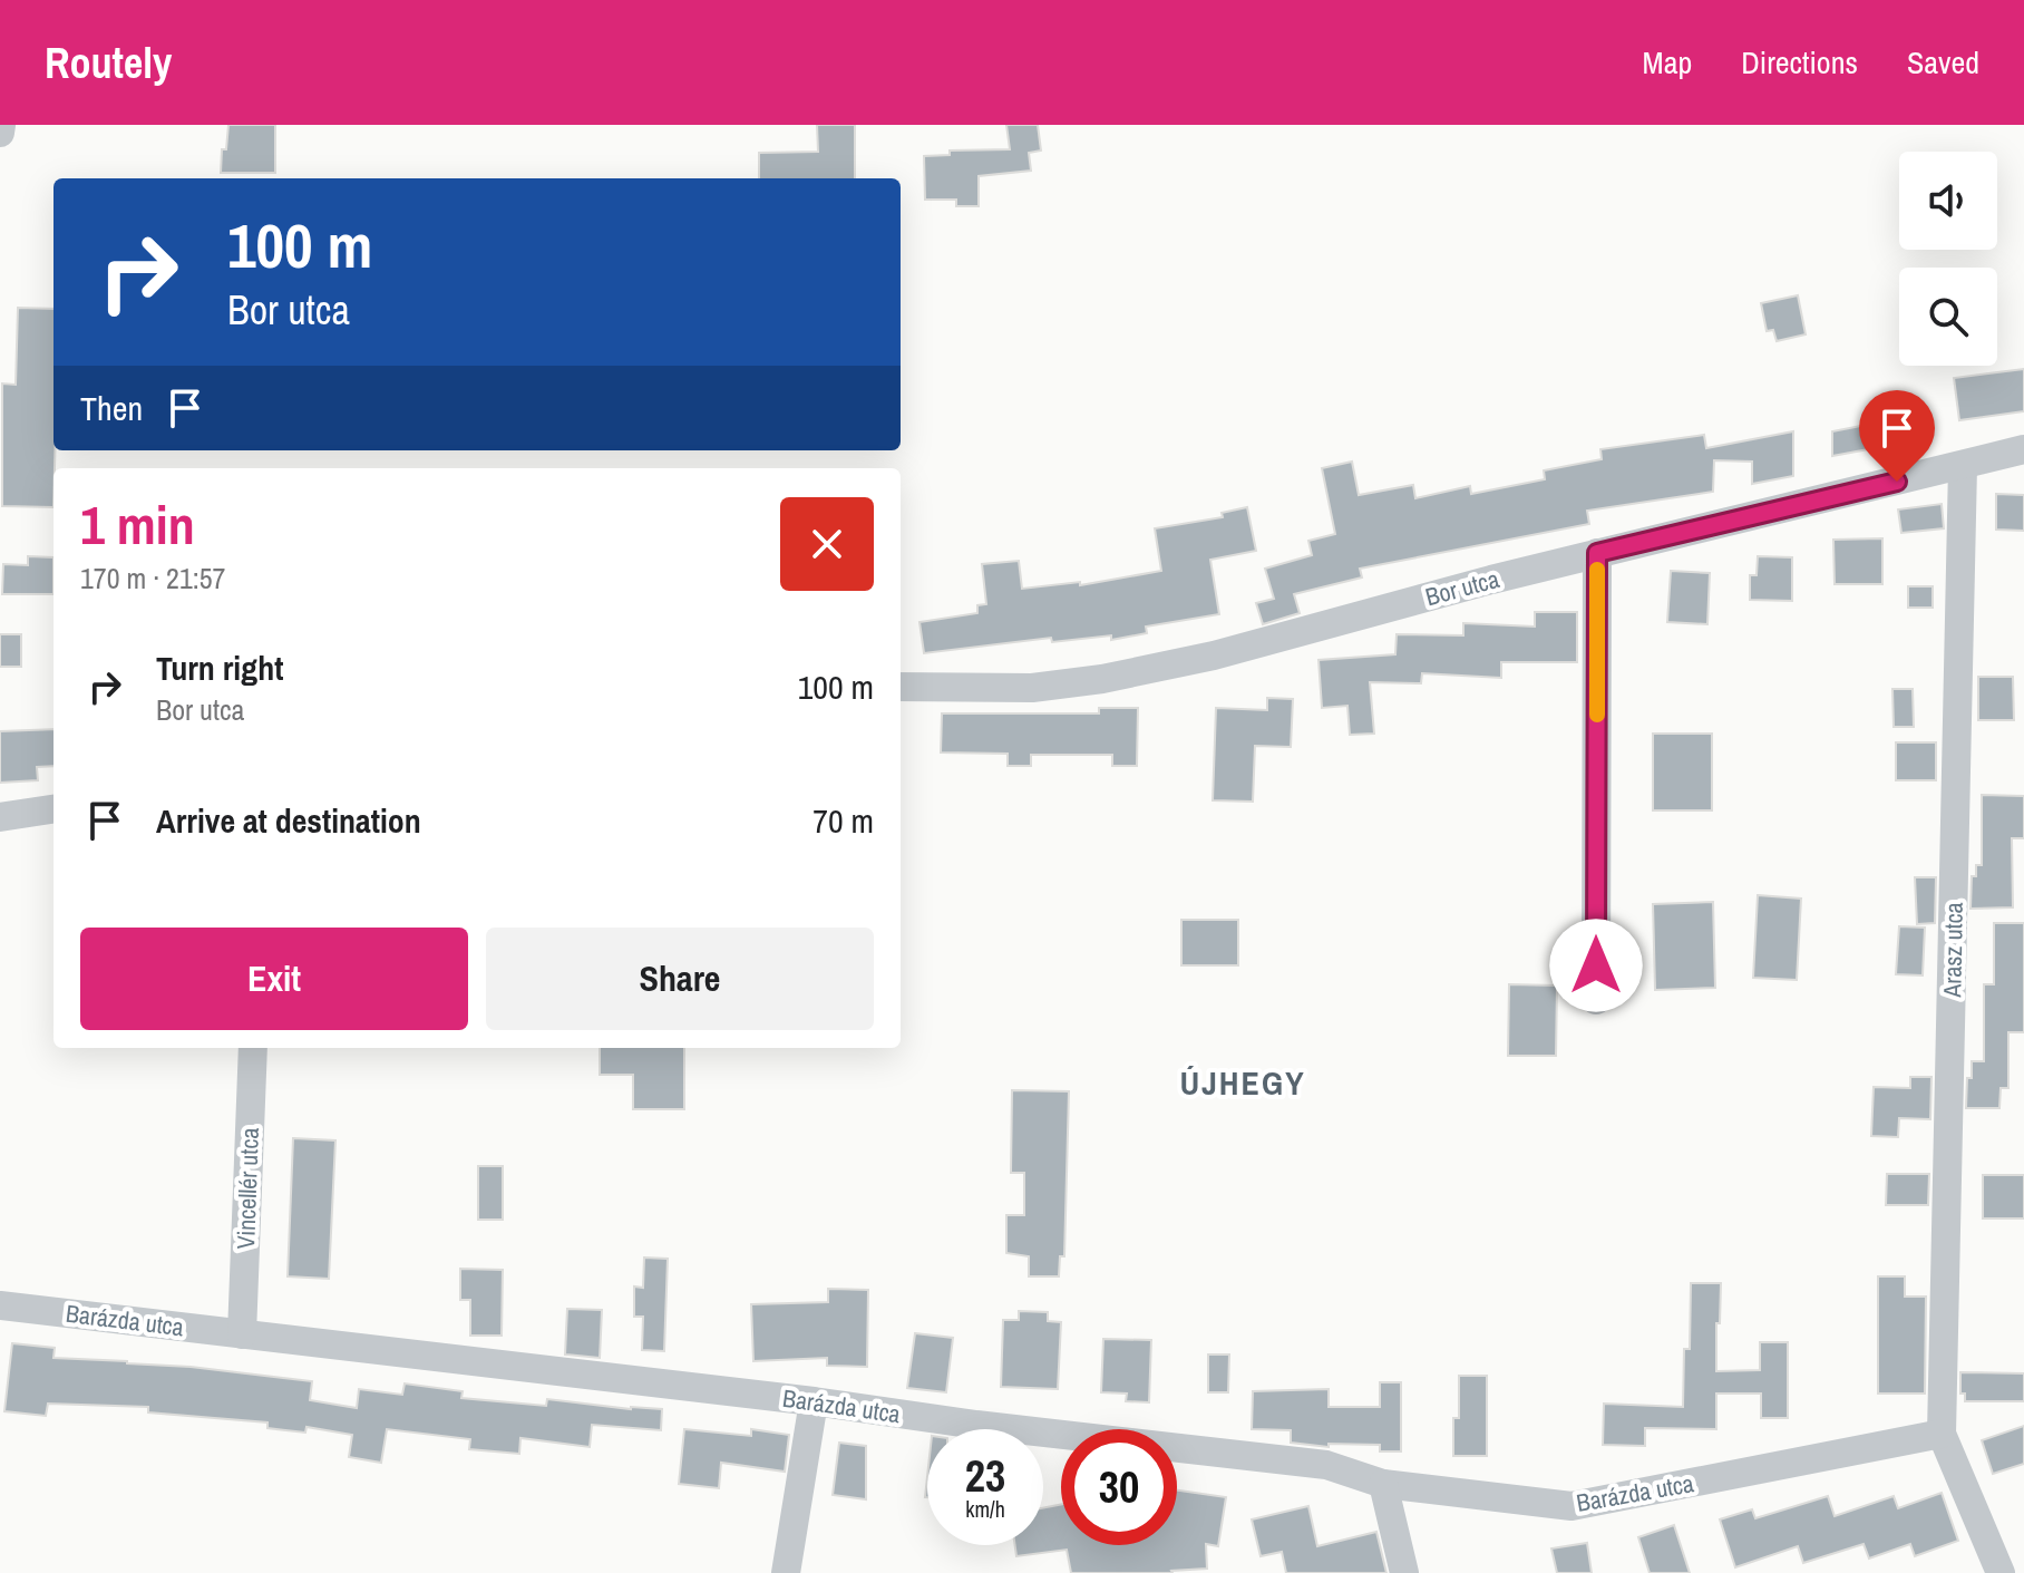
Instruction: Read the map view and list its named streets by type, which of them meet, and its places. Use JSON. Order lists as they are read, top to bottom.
{
  "streets": {
    "street": [
      "Bor utca",
      "Arasz utca",
      "Vincellér utca",
      "Barázda utca"
    ]
  },
  "crossings": [
    ["Bor utca", "Arasz utca"],
    ["Arasz utca", "Barázda utca"],
    ["Vincellér utca", "Barázda utca"]
  ],
  "districts": ["ÚJHEGY"],
  "page": {
    "header": "Routely",
    "nav": ["Map", "Directions", "Saved"],
    "turn": ["100 m", "Bor utca"],
    "then": "Then",
    "heading": ["1 min", "170 m · 21:57"],
    "list": [
      {
        "name": "Turn right",
        "note": "Bor utca",
        "value": "100 m"
      },
      {
        "name": "Arrive at destination",
        "value": "70 m"
      }
    ],
    "buttons": ["Exit", "Share"],
    "speed": "23 km/h",
    "limit": "30"
  }
}
